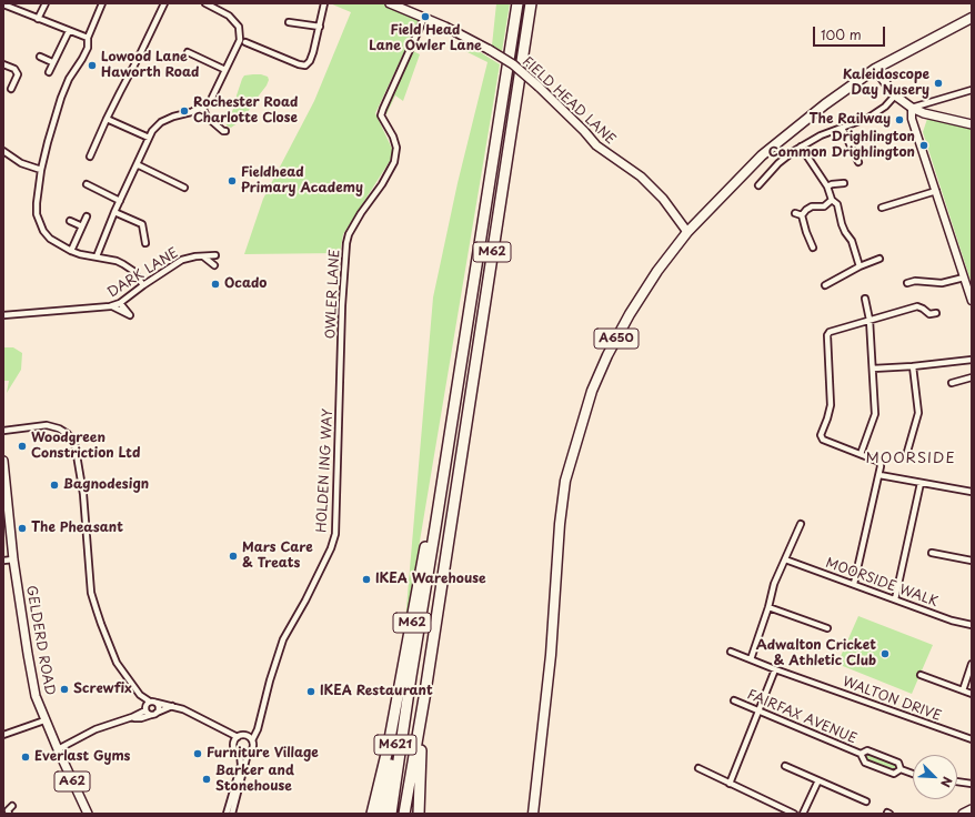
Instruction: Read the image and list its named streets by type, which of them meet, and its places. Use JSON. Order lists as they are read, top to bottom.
{
  "streets": {
    "highway": ["M62", "A650", "M621"],
    "main road": ["FIELD HEAD LANE", "GELDERD ROAD", "A62"],
    "street": [
      "DARK LANE",
      "OWLER LANE",
      "HOLDEN ING WAY",
      "MOORSIDE WALK",
      "WALTON DRIVE",
      "FAIRFAX AVENUE"
    ]
  },
  "crossings": [
    ["FIELD HEAD LANE", "OWLER LANE"],
    ["FIELD HEAD LANE", "A650"],
    ["M62", "M621"],
    ["OWLER LANE", "HOLDEN ING WAY"]
  ],
  "districts": ["MOORSIDE"],
  "places": [
    "Field Head Lane Owler Lane",
    "Lowood Lane Haworth Road",
    "Kaleidoscope Day Nusery",
    "Rochester Road Charlotte Close",
    "The Railway",
    "Drighlington Common Drighlington",
    "Fieldhead Primary Academy",
    "Ocado",
    "Woodgreen Constriction Ltd",
    "Bagnodesign",
    "The Pheasant",
    "Mars Care & Treats",
    "IKEA Warehouse",
    "Adwalton Cricket & Athletic Club",
    "Screwfix",
    "IKEA Restaurant",
    "Furniture Village",
    "Everlast Gyms",
    "Barker and Stonehouse"
  ],
  "scale_bar": "100 m",
  "north": "bottom right"
}
